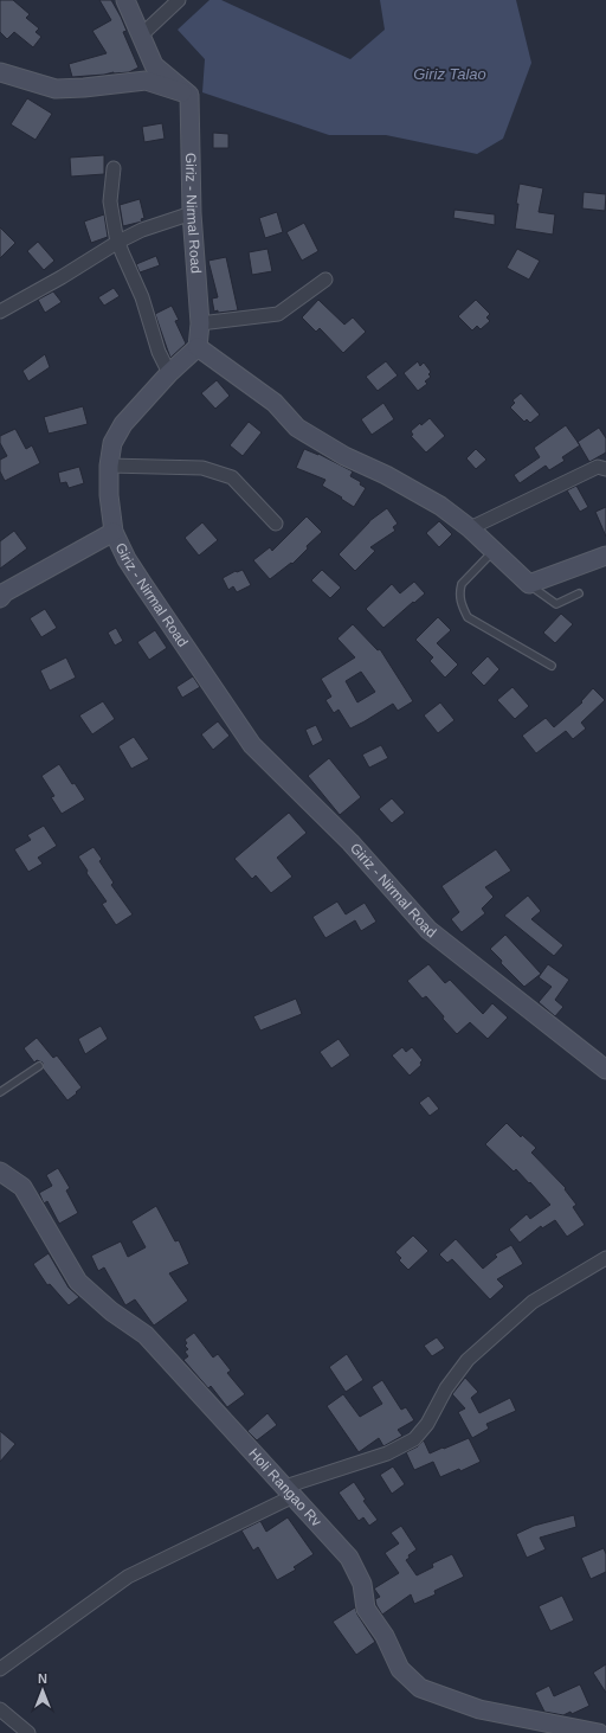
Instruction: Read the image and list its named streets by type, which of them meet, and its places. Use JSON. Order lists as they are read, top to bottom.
{
  "streets": {
    "street": ["Giriz - Nirmal Road", "Holi Rangao Rv"]
  },
  "water": ["Giriz Talao"],
  "north": "top"
}
